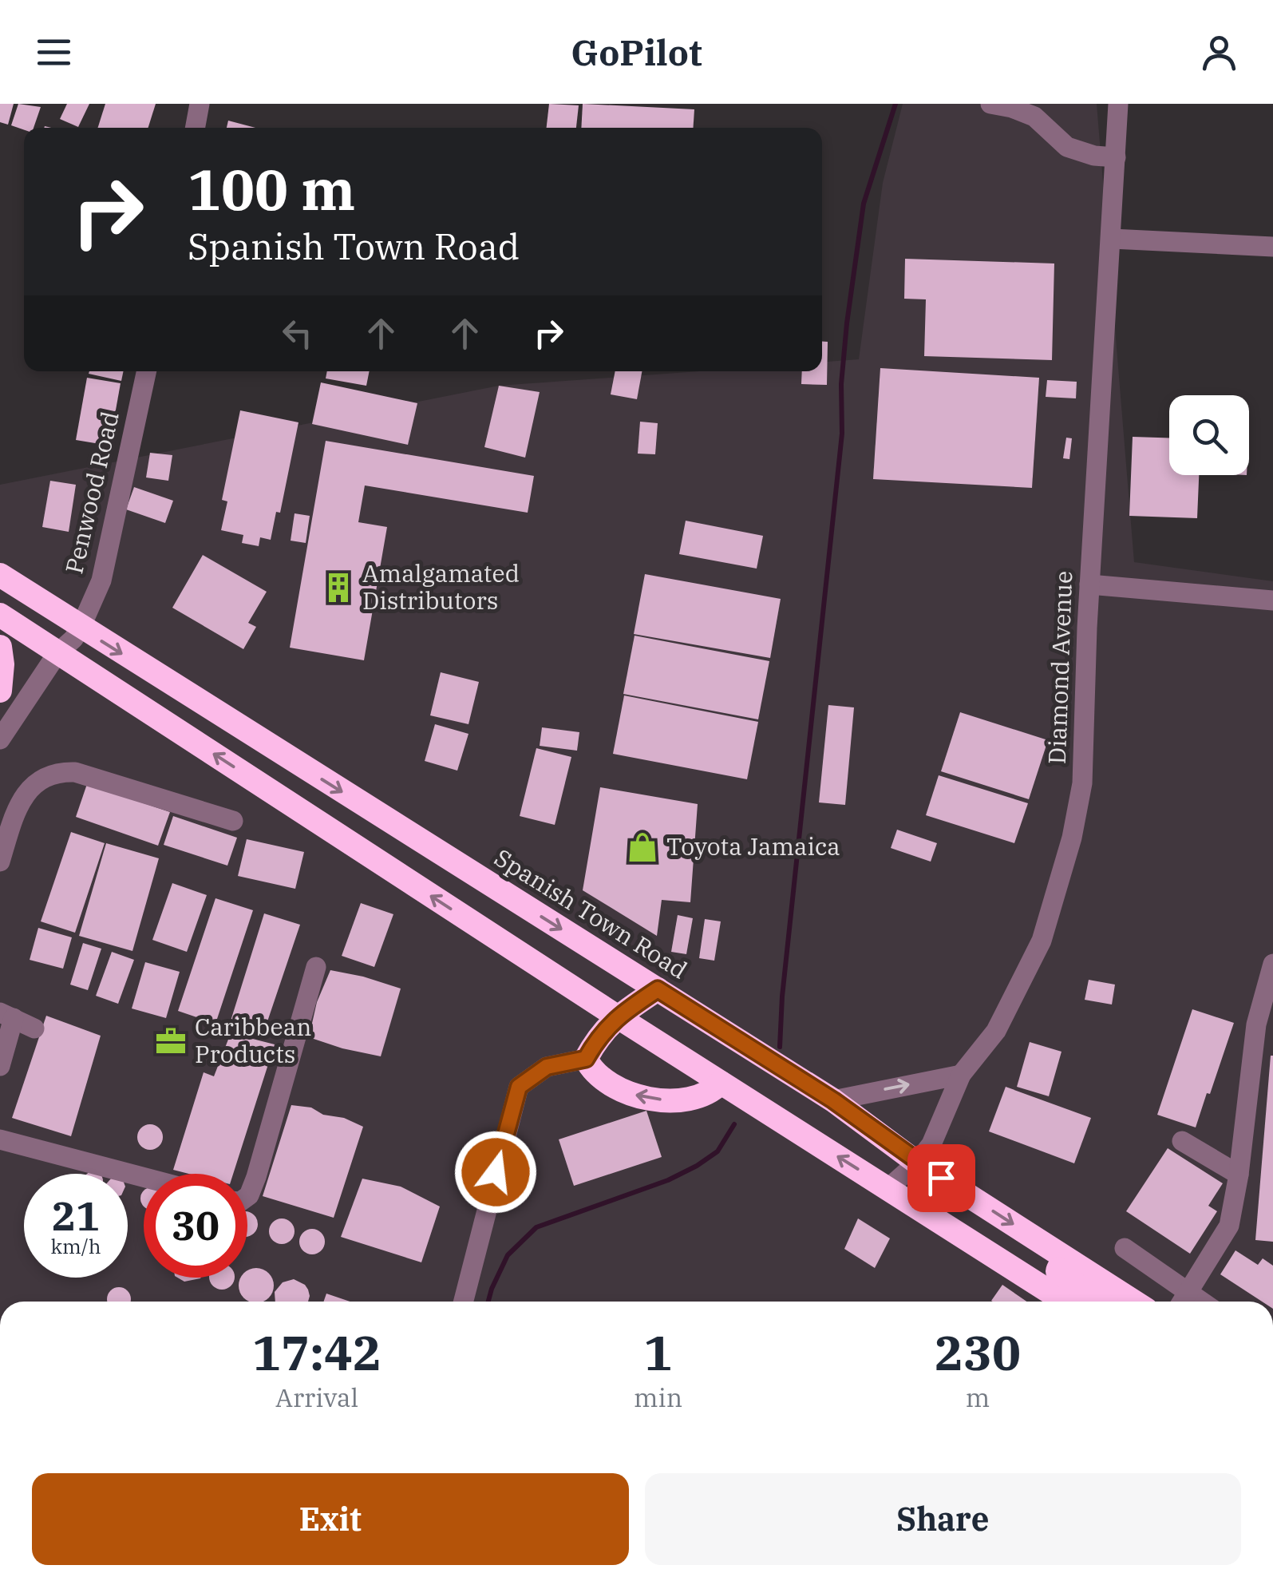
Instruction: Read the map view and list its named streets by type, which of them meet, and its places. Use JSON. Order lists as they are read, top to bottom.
{
  "streets": {
    "highway": ["Spanish Town Road"],
    "street": ["Penwood Road", "Diamond Avenue"]
  },
  "crossings": [
    ["Penwood Road", "Spanish Town Road"],
    ["Diamond Avenue", "Spanish Town Road"]
  ],
  "places": {
    "building": ["Amalgamated Distributors"],
    "shop": ["Toyota Jamaica"],
    "office": ["Caribbean Products"]
  },
  "page": {
    "header": "GoPilot",
    "turn": ["100 m", "Spanish Town Road"],
    "speed": "21 km/h",
    "limit": "30",
    "eta": [
      "17:42",
      "Arrival",
      "1",
      "min",
      "230",
      "m"
    ],
    "buttons": ["Exit", "Share"]
  }
}
